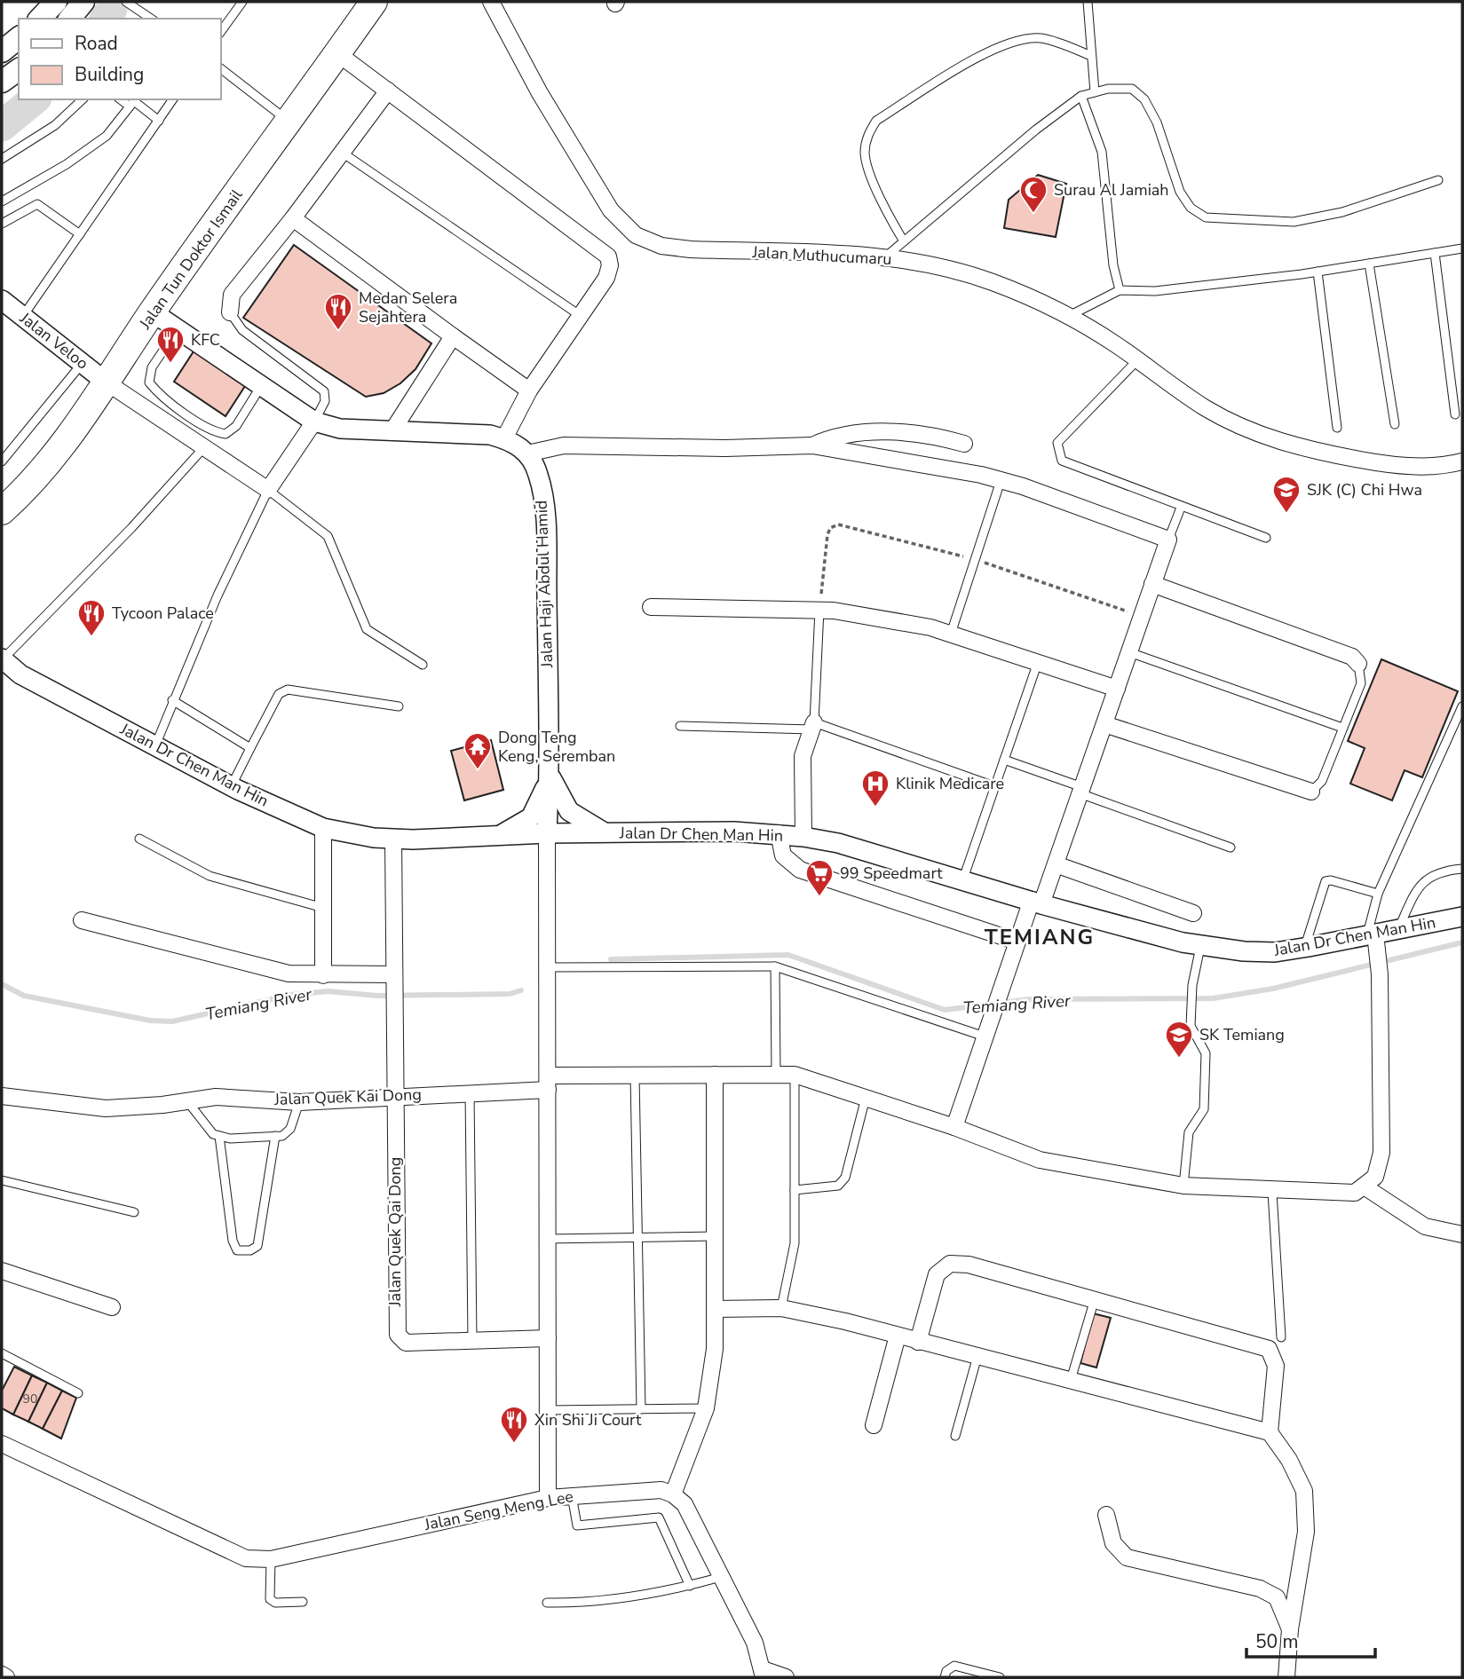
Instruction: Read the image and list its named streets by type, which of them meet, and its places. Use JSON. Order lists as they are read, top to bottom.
{
  "streets": {
    "highway": ["Jalan Tun Doktor Ismail"],
    "street": [
      "Jalan Muthucumaru",
      "Jalan Veloo",
      "Jalan Haji Abdul Hamid",
      "Jalan Dr Chen Man Hin",
      "Jalan Quek Kai Dong",
      "Jalan Quek Qai Dong",
      "Jalan Seng Meng Lee"
    ]
  },
  "crossings": [
    ["Jalan Tun Doktor Ismail", "Jalan Veloo"],
    ["Jalan Haji Abdul Hamid", "Jalan Dr Chen Man Hin"],
    ["Jalan Dr Chen Man Hin", "Jalan Quek Qai Dong"],
    ["Jalan Quek Kai Dong", "Jalan Quek Qai Dong"]
  ],
  "districts": ["TEMIANG"],
  "water": ["Temiang River"],
  "places": {
    "mosque": ["Surau Al Jamiah"],
    "restaurant": [
      "Medan Selera Sejahtera",
      "KFC",
      "Tycoon Palace",
      "Xin Shi Ji Court"
    ],
    "school or university": ["SJK (C) Chi Hwa", "SK Temiang"],
    "temple": ["Dong Teng Keng, Seremban"],
    "hospital": ["Klinik Medicare"],
    "supermarket": ["99 Speedmart"]
  },
  "house_numbers": ["90"],
  "legend": ["Road", "Building"],
  "scale_bar": "50 m"
}
